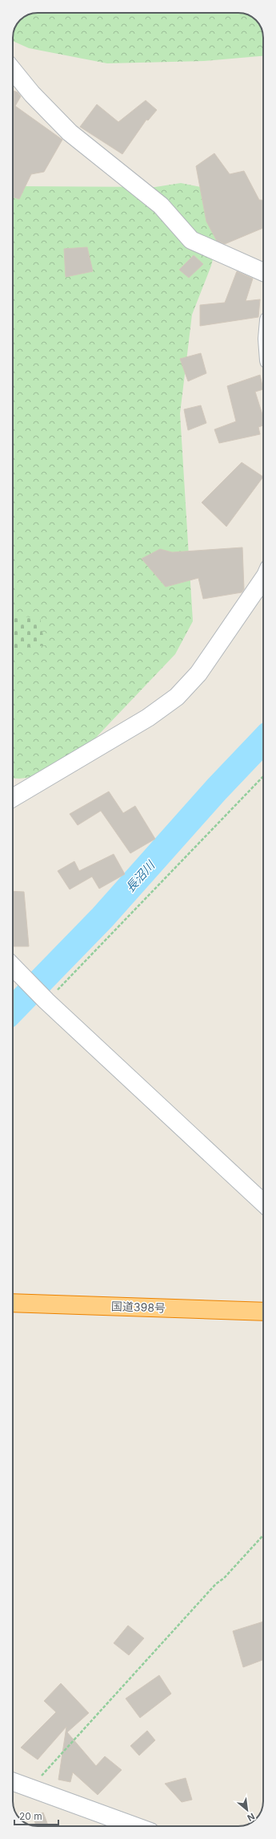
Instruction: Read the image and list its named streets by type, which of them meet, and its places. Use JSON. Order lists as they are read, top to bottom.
{
  "streets": {
    "highway": ["国道398号"]
  },
  "water": ["長沼川"],
  "scale_bar": "20 m",
  "north": "bottom right"
}
